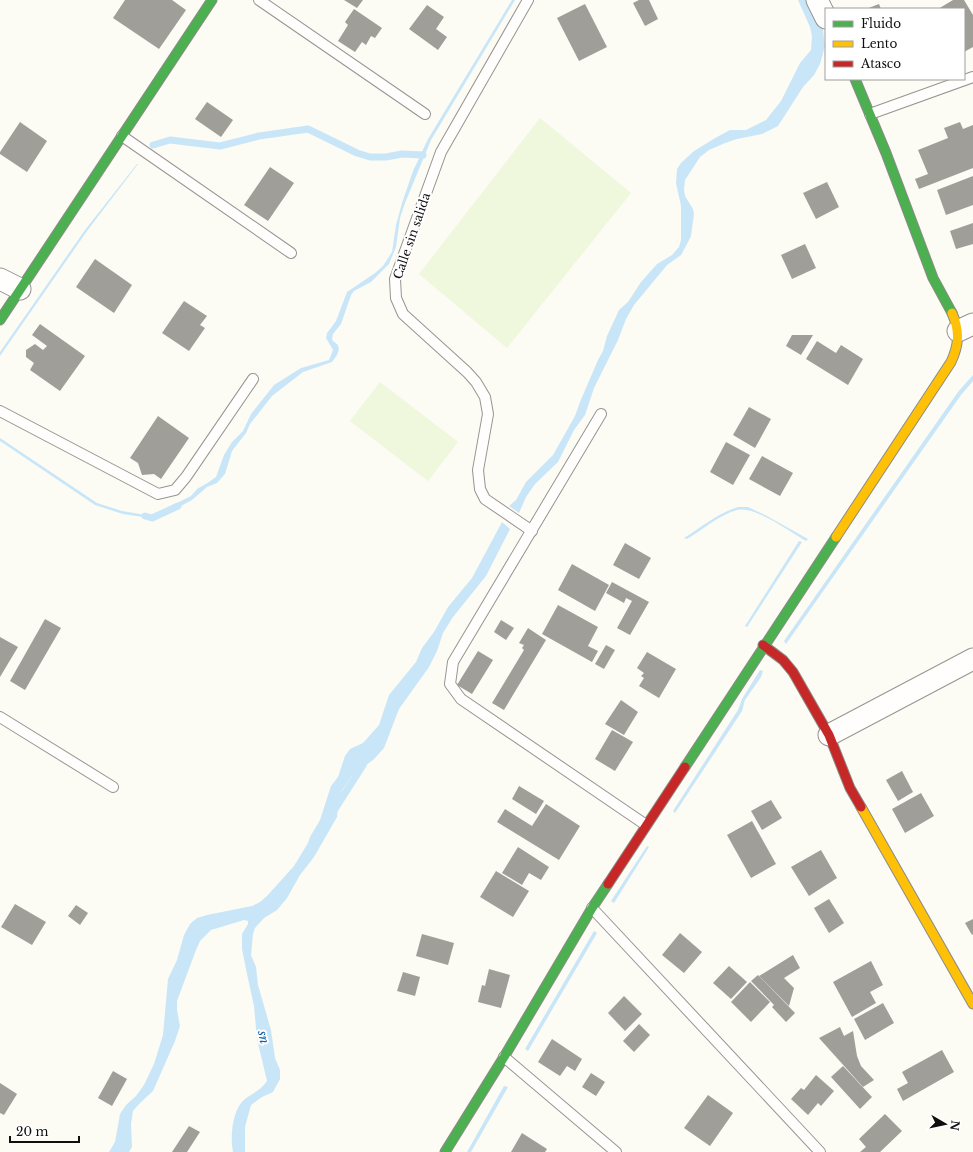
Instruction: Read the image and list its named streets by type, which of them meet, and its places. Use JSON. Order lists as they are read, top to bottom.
{
  "streets": {
    "lane": ["Calle sin salida"]
  },
  "water": ["sn"],
  "legend": ["Fluido", "Lento", "Atasco"],
  "scale_bar": "20 m",
  "north": "right"
}
